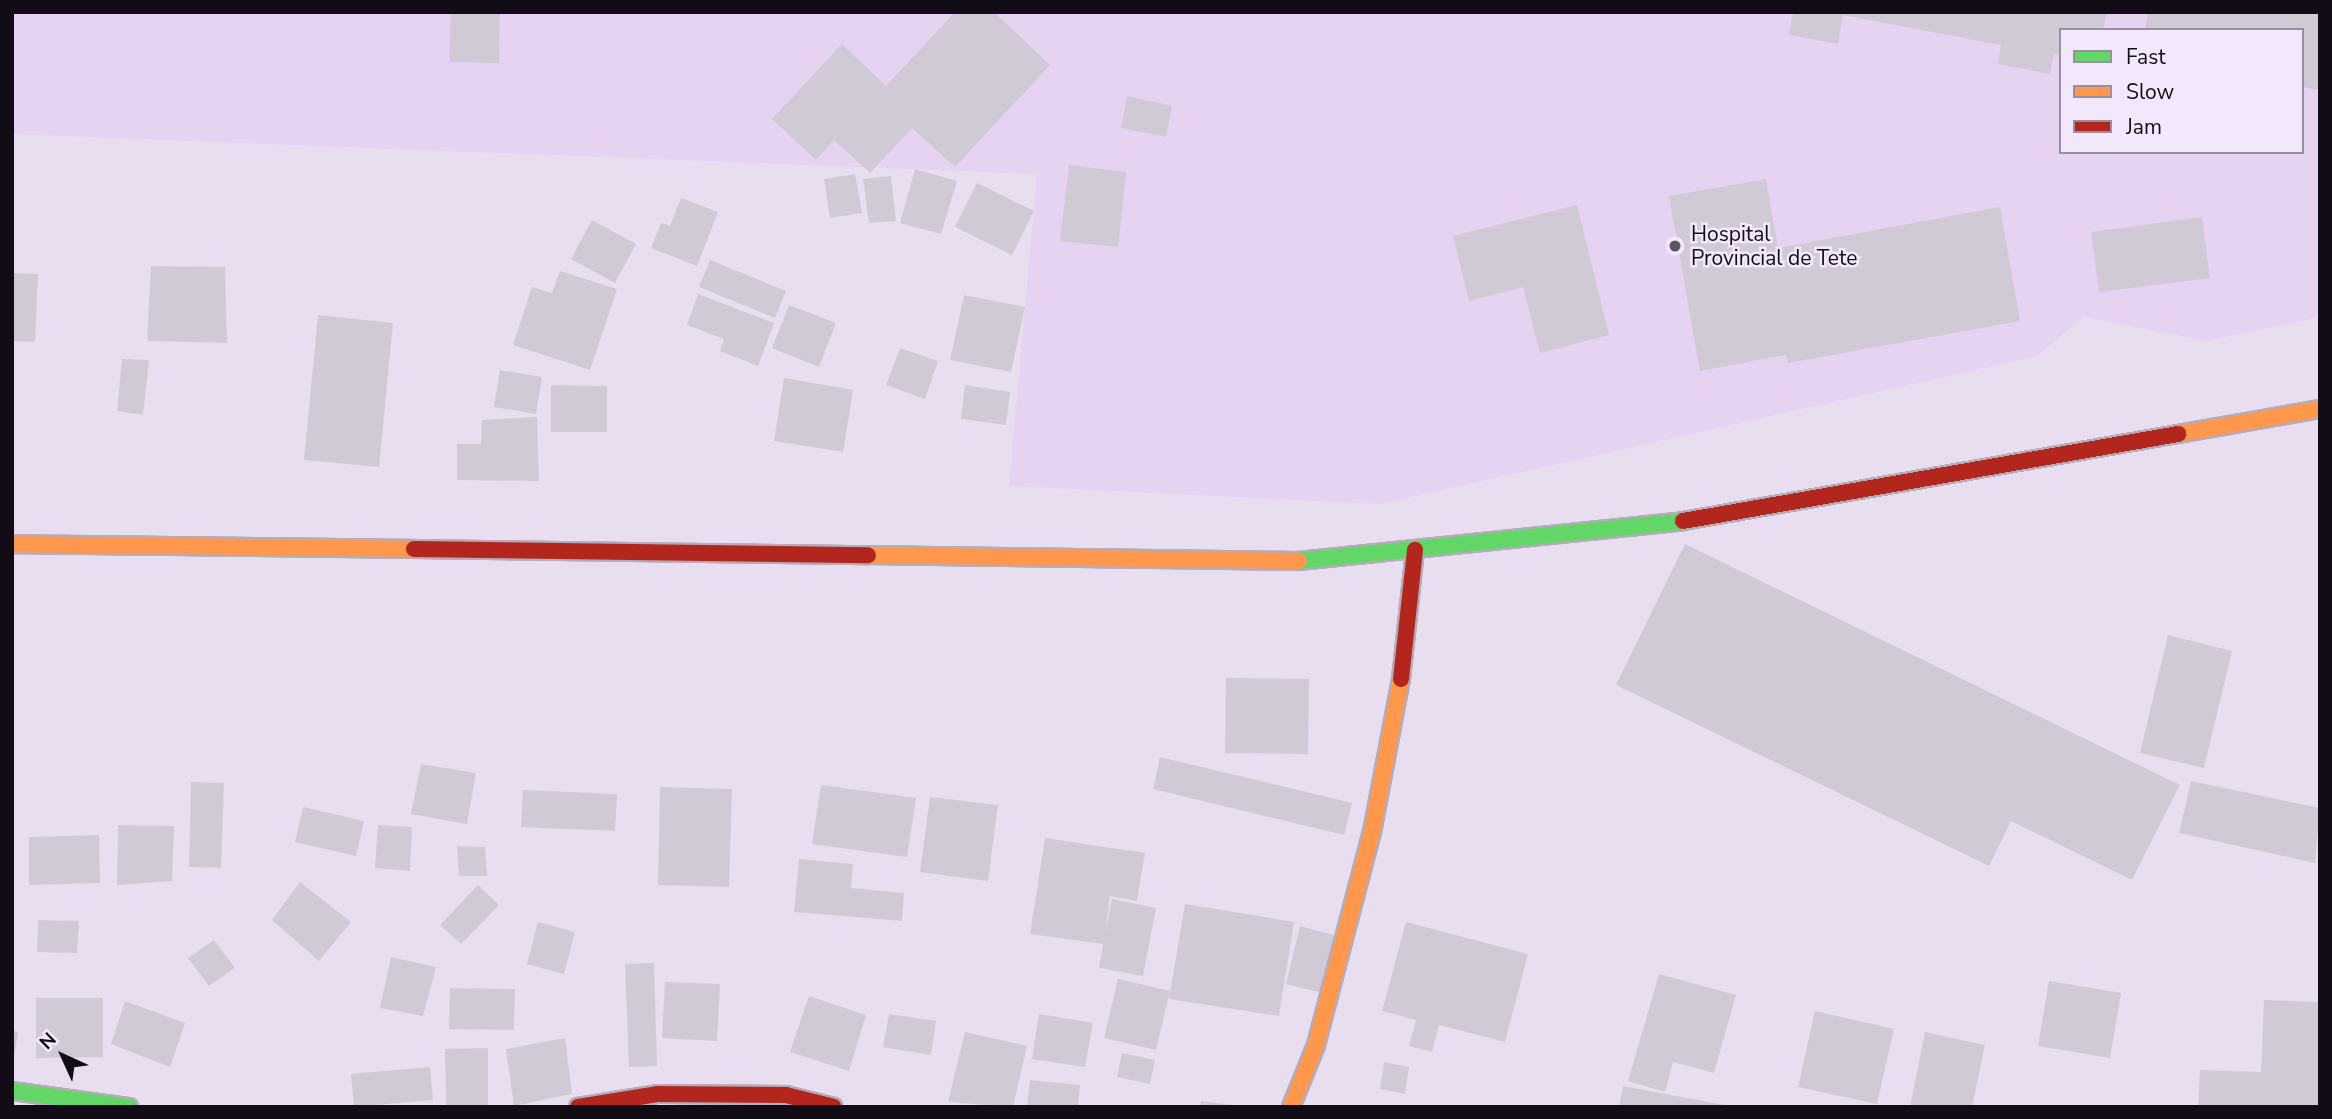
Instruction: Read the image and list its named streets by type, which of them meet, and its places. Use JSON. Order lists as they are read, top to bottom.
{
  "places": ["Hospital Provincial de Tete"],
  "legend": ["Fast", "Slow", "Jam"],
  "north": "top left"
}
